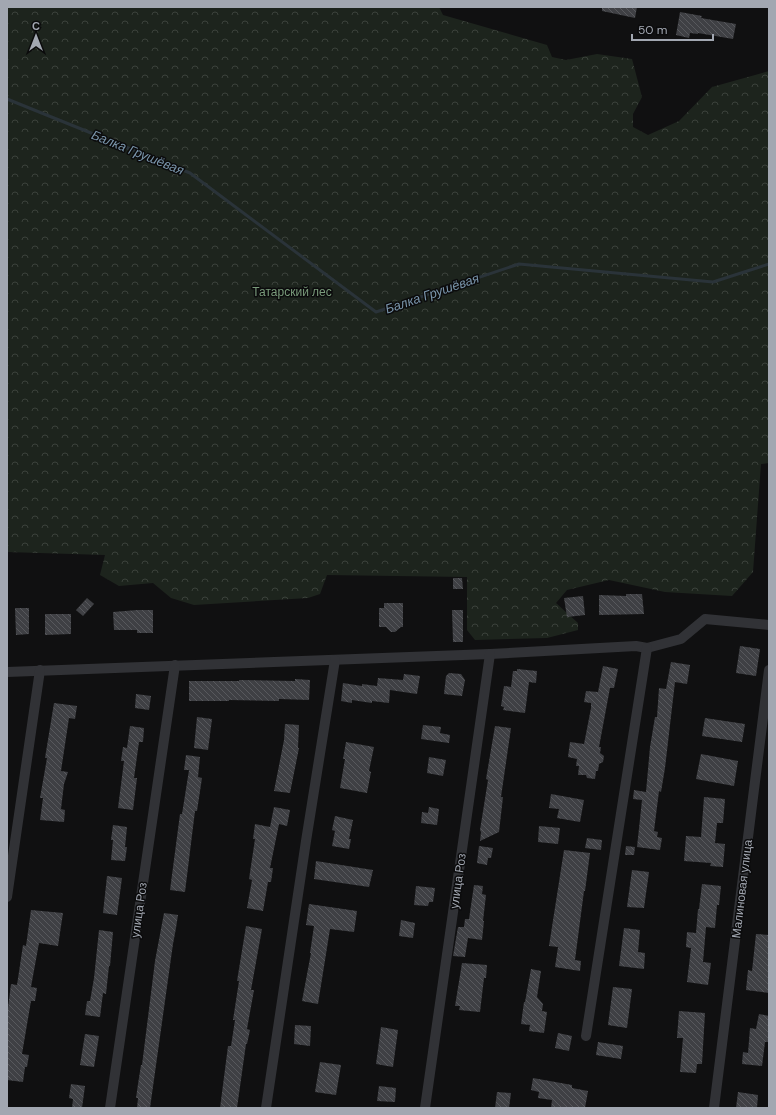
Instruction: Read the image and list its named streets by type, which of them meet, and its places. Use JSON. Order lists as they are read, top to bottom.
{
  "streets": {
    "street": ["улица Роз", "Малиновая улица"]
  },
  "water": ["Балка Грушёвая"],
  "parks": ["Татарский лес"],
  "scale_bar": "50 m",
  "north": "top"
}
